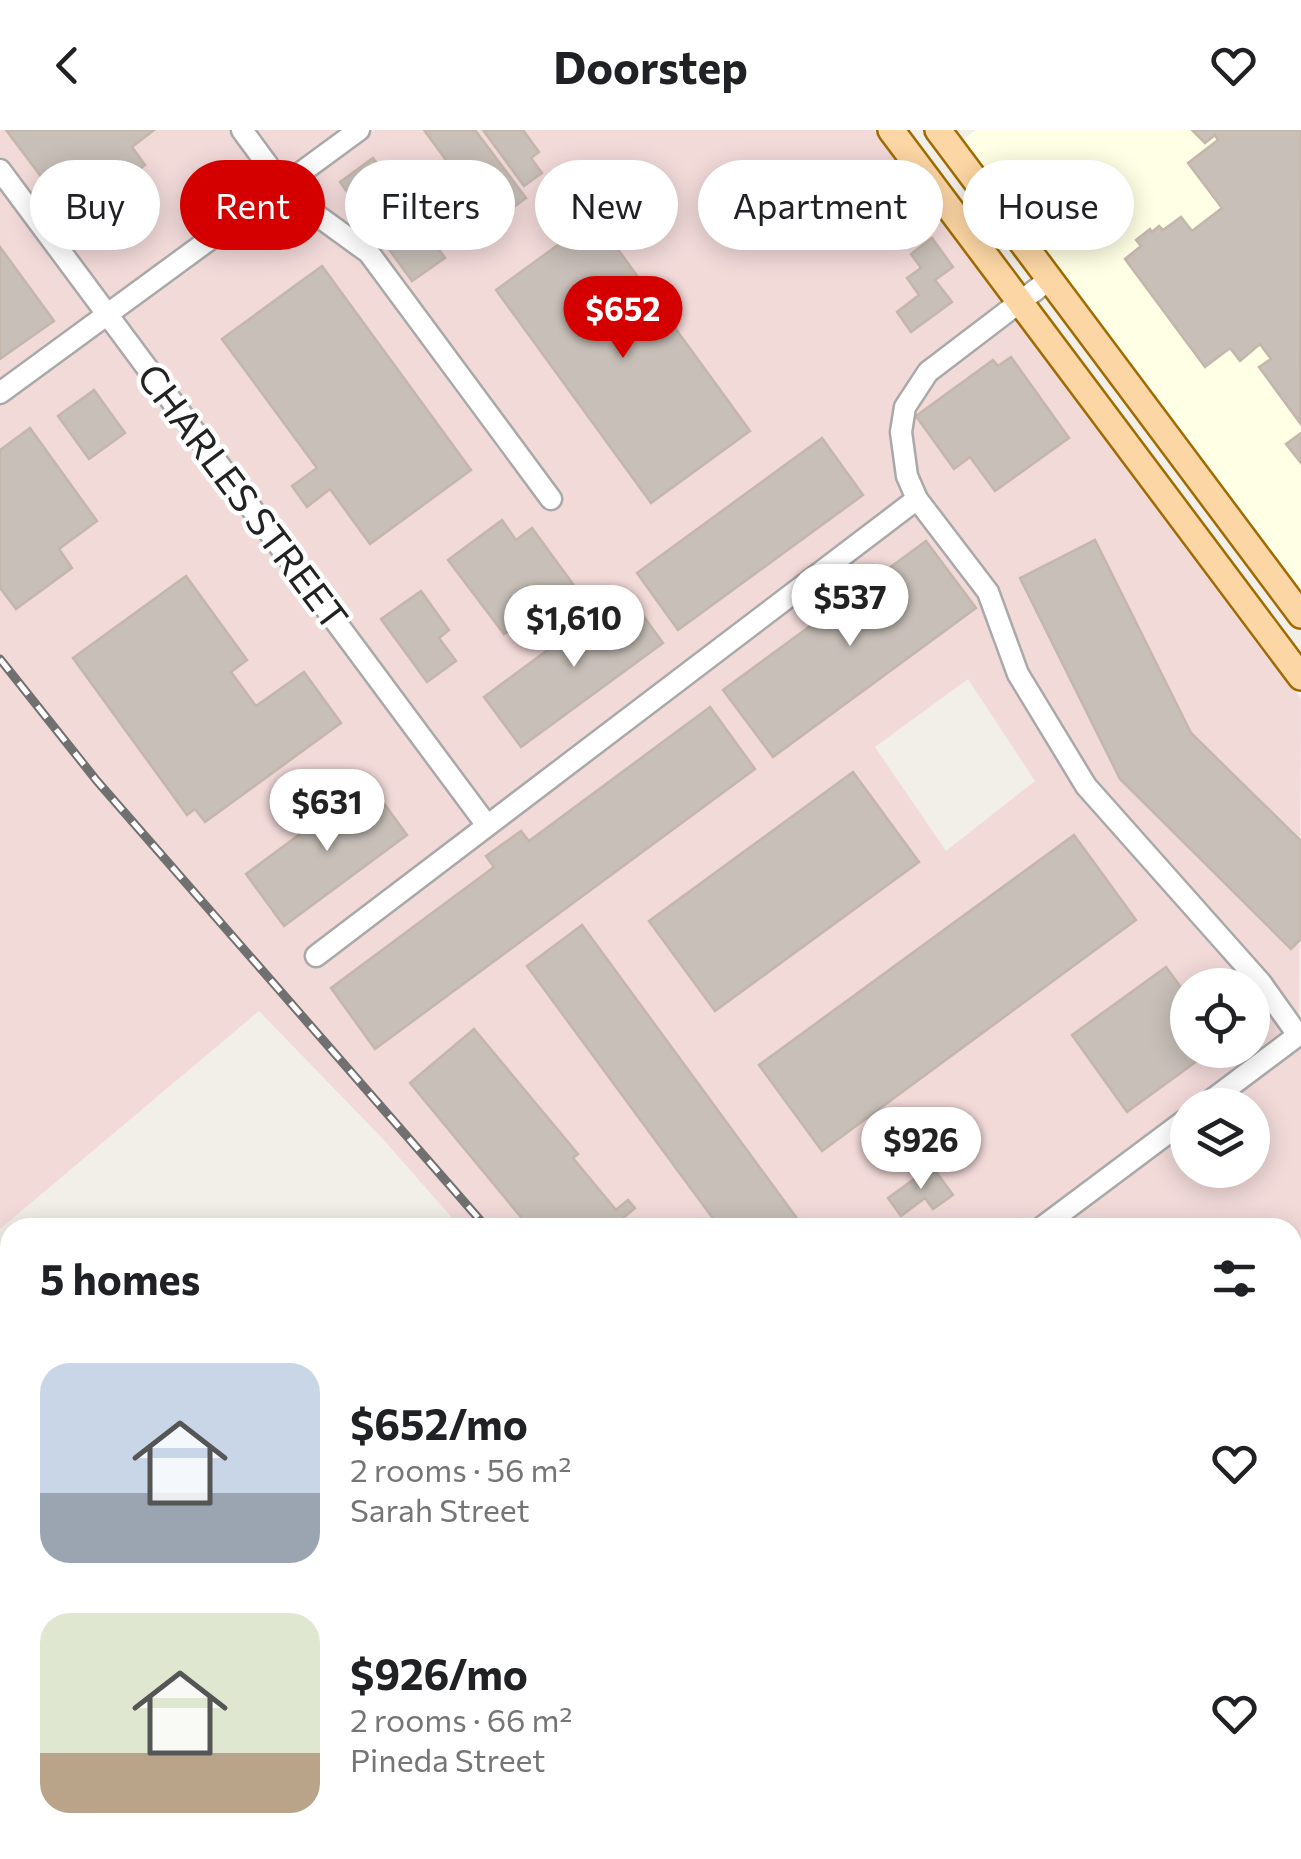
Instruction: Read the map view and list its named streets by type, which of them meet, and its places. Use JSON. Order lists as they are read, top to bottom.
{
  "streets": {
    "street": ["CHARLES STREET"]
  },
  "page": {
    "header": "Doorstep",
    "chip": [
      "Buy",
      "Rent",
      "Filters",
      "New",
      "Apartment",
      "House"
    ],
    "price": [
      "$652",
      "$537",
      "$1,610",
      "$631",
      "$926"
    ],
    "heading": "5 homes",
    "list": [
      {
        "name": "$652/mo",
        "note": "2 rooms · 56 m² · Sarah Street"
      },
      {
        "name": "$926/mo",
        "note": "2 rooms · 66 m² · Pineda Street"
      }
    ]
  }
}
